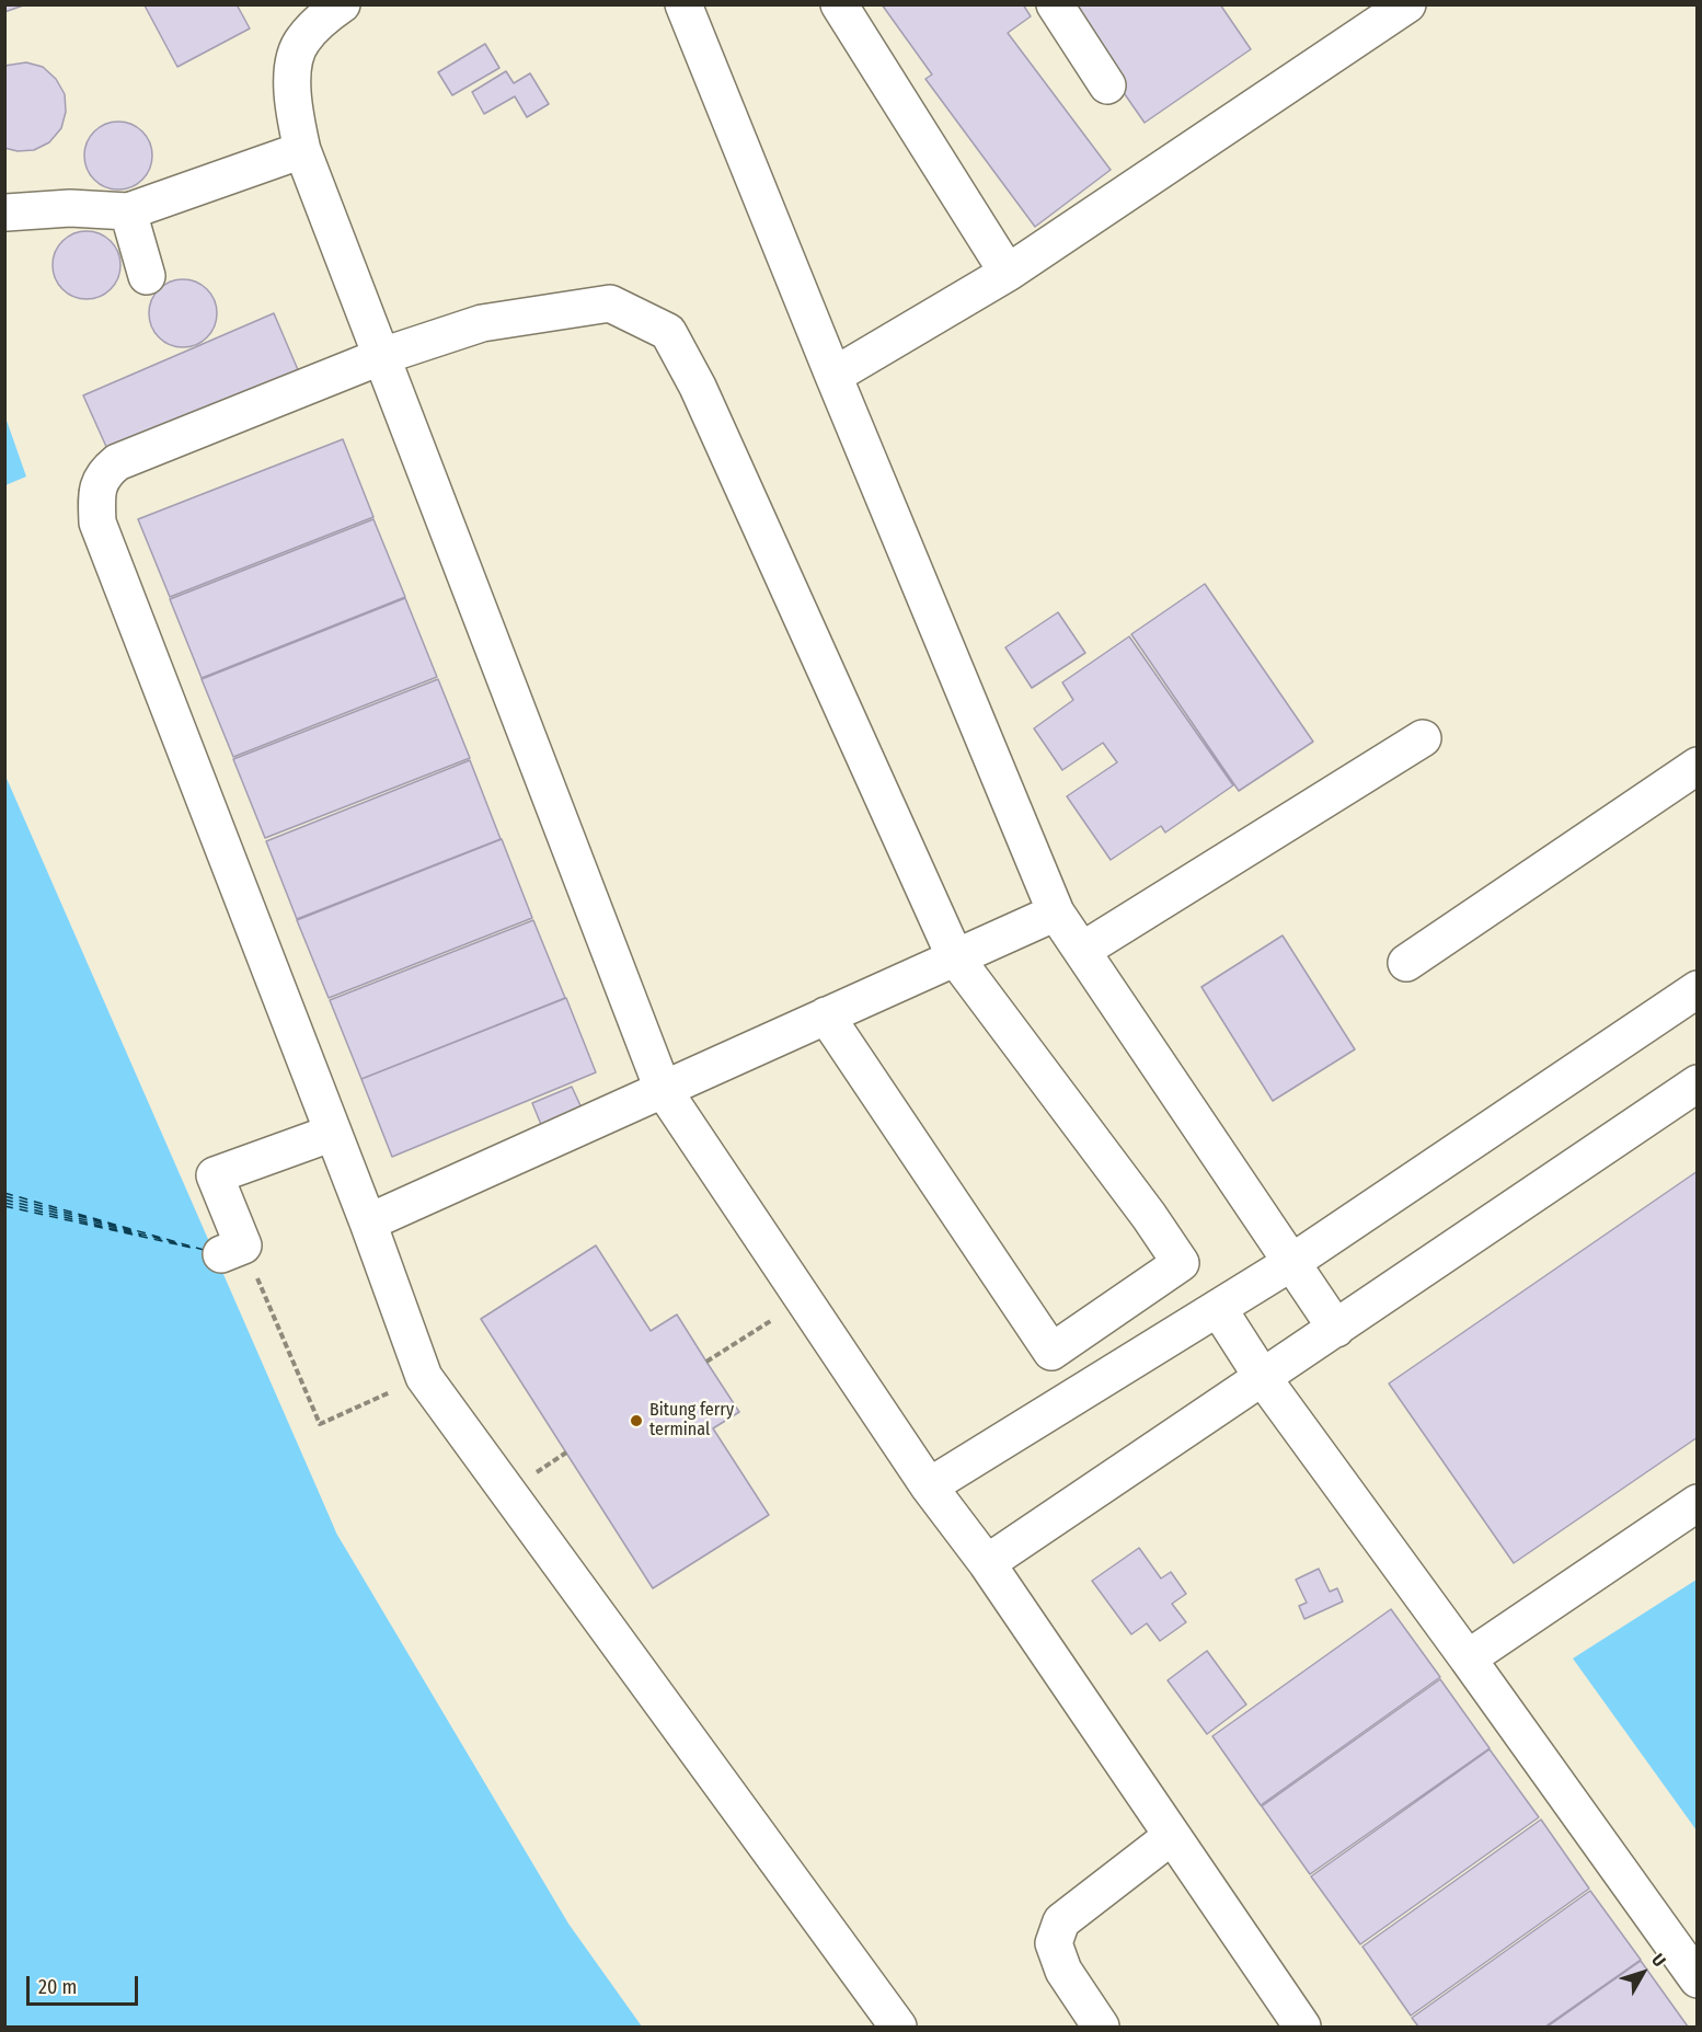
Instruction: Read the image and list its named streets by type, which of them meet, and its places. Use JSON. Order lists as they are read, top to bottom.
{
  "places": ["Bitung ferry terminal"],
  "scale_bar": "20 m",
  "north": "top right"
}
